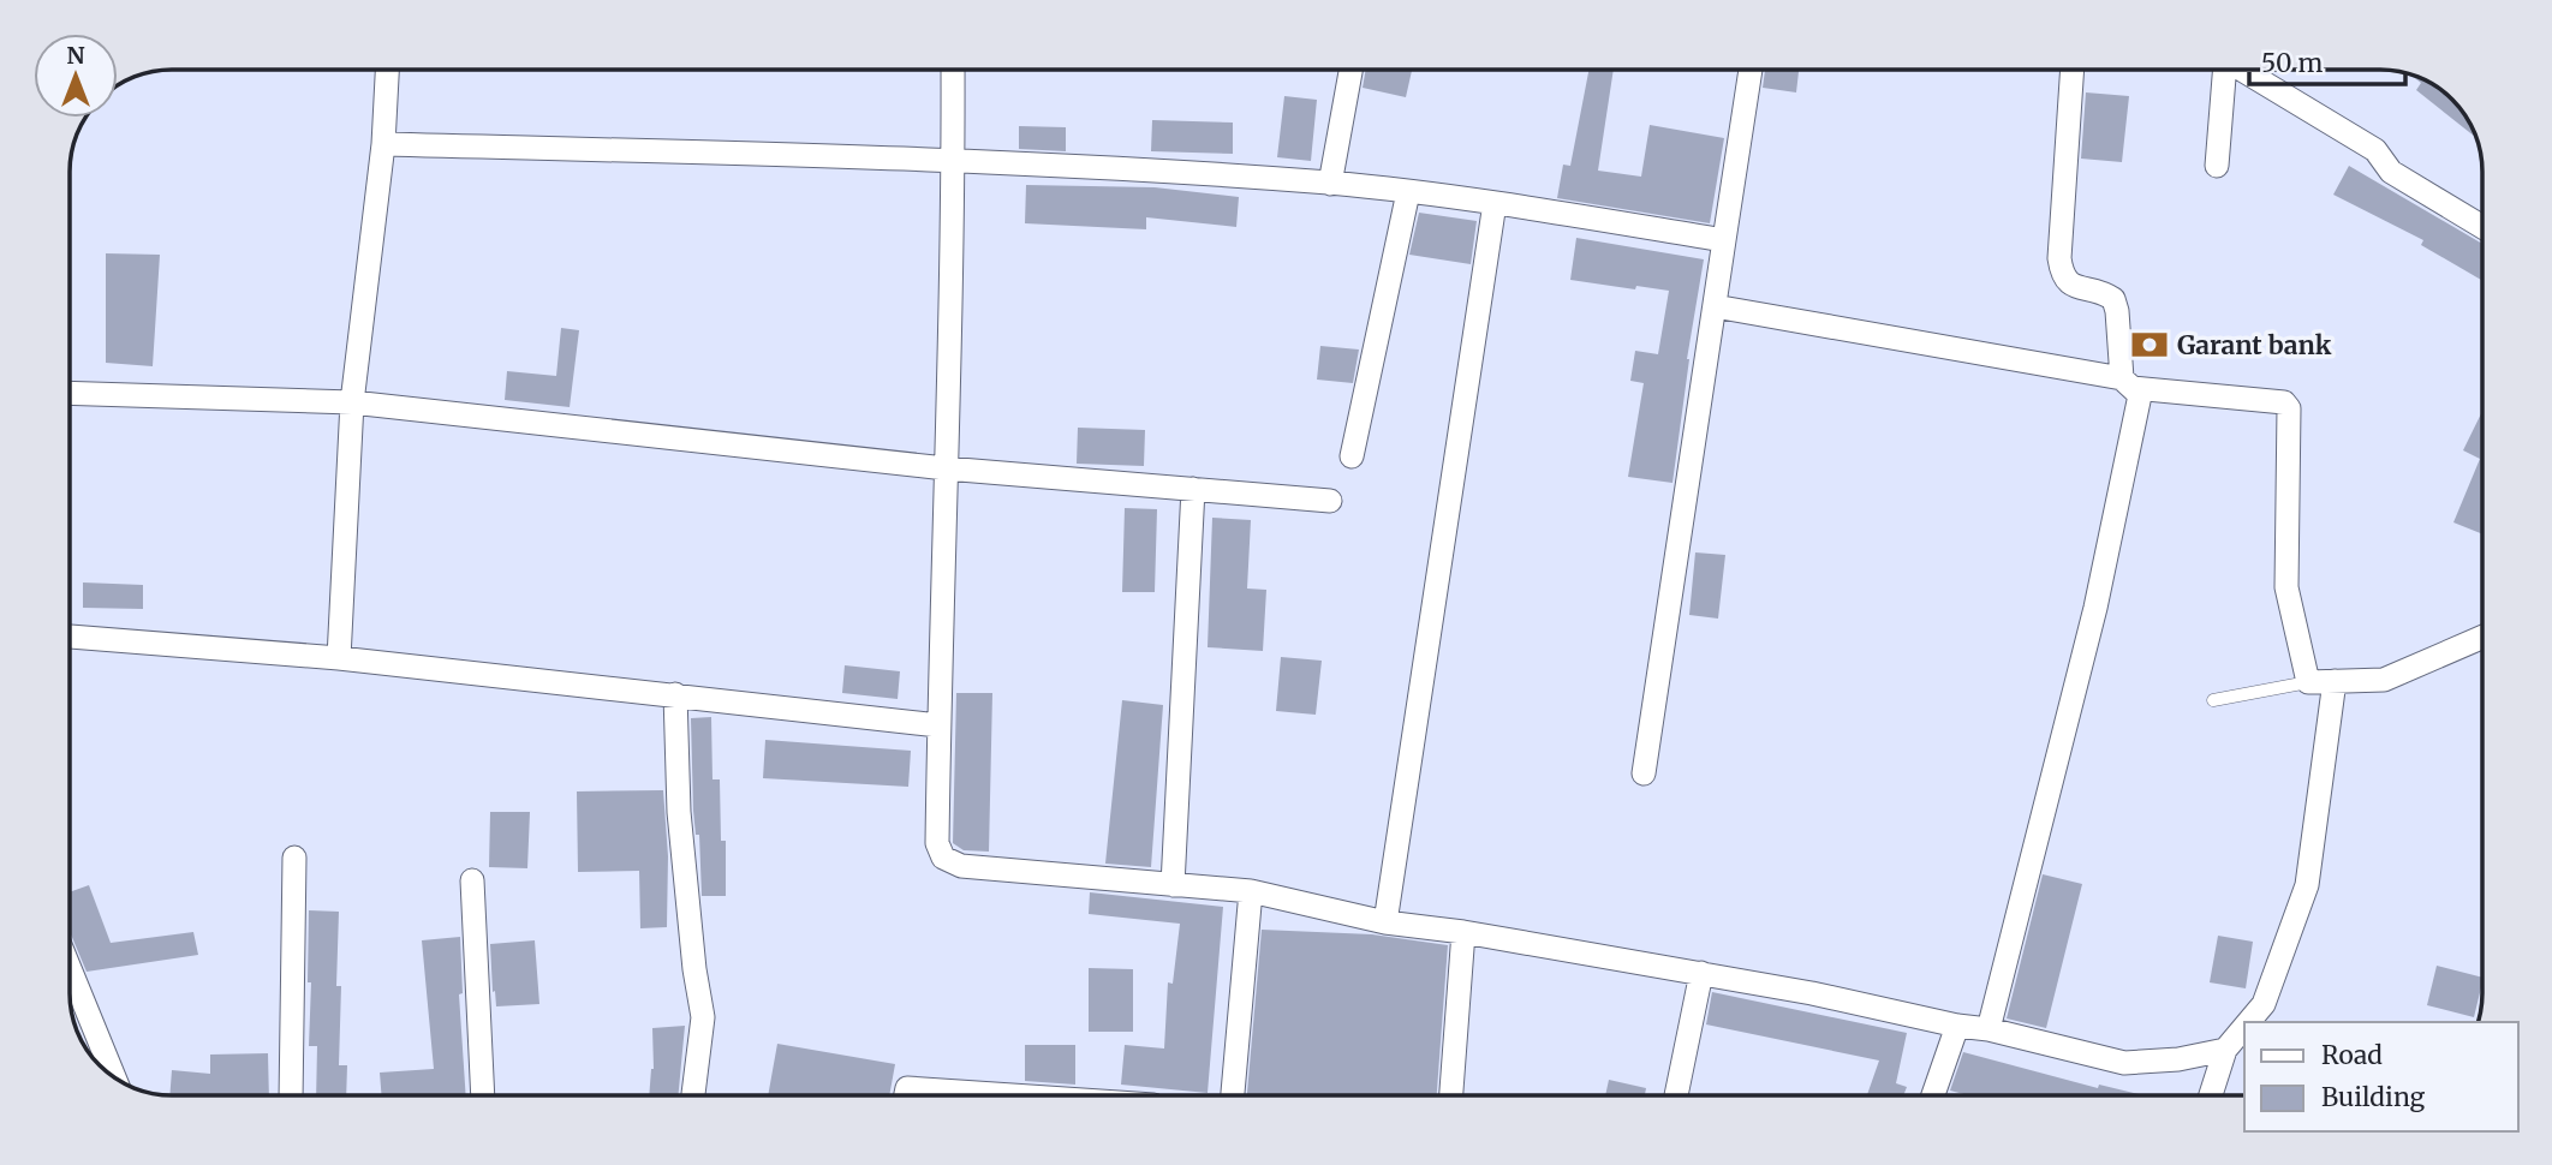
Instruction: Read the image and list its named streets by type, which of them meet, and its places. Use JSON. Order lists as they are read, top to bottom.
{
  "places": {
    "bank": ["Garant bank"]
  },
  "legend": ["Road", "Building"],
  "scale_bar": "50 m",
  "north": "top"
}
